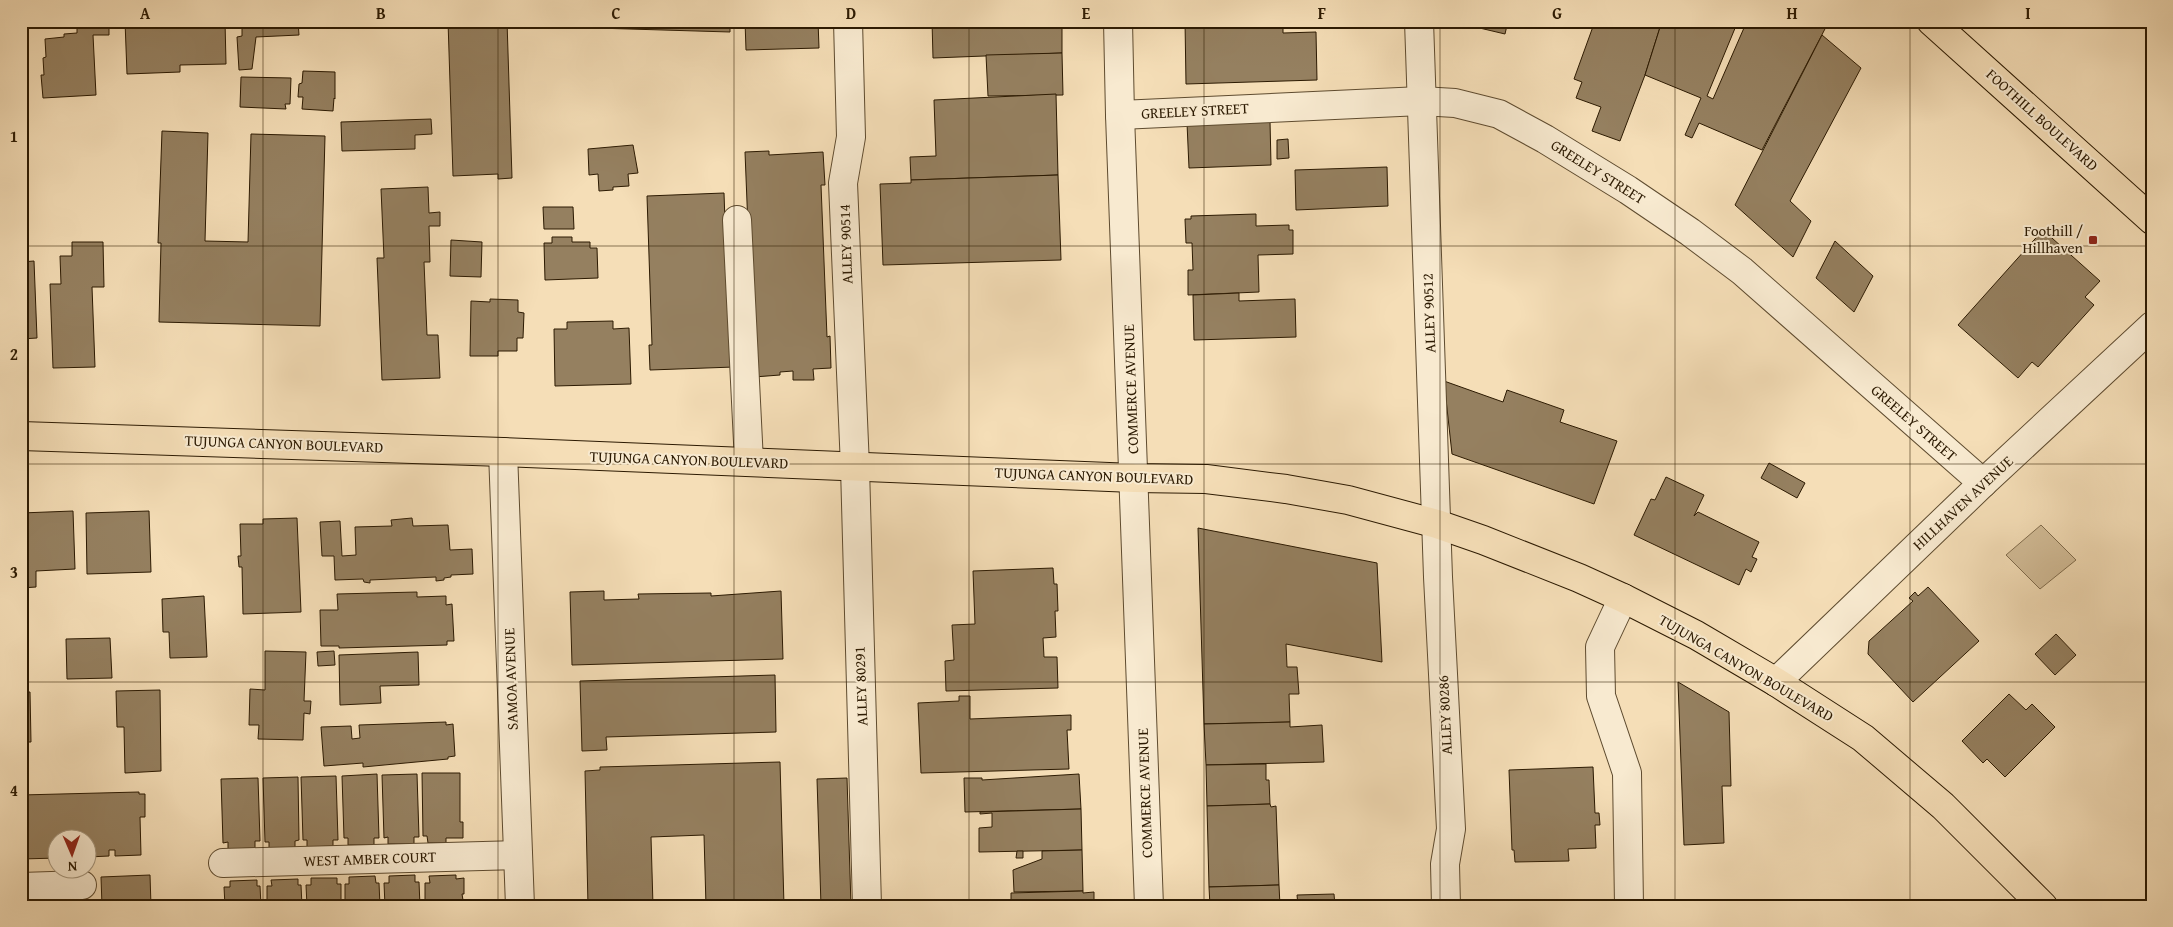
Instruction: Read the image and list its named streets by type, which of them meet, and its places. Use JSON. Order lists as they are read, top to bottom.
{
  "streets": {
    "main road": ["FOOTHILL BOULEVARD", "TUJUNGA CANYON BOULEVARD"],
    "street": [
      "GREELEY STREET",
      "ALLEY 90514",
      "ALLEY 90512",
      "COMMERCE AVENUE",
      "HILLHAVEN AVENUE",
      "SAMOA AVENUE",
      "ALLEY 80291",
      "ALLEY 80286",
      "WEST AMBER COURT"
    ]
  },
  "crossings": [
    ["GREELEY STREET", "ALLEY 90512"],
    ["GREELEY STREET", "COMMERCE AVENUE"],
    ["GREELEY STREET", "HILLHAVEN AVENUE"],
    ["ALLEY 90514", "TUJUNGA CANYON BOULEVARD"],
    ["ALLEY 90514", "ALLEY 80291"],
    ["ALLEY 90512", "TUJUNGA CANYON BOULEVARD"],
    ["ALLEY 90512", "ALLEY 80286"],
    ["COMMERCE AVENUE", "TUJUNGA CANYON BOULEVARD"],
    ["TUJUNGA CANYON BOULEVARD", "HILLHAVEN AVENUE"],
    ["TUJUNGA CANYON BOULEVARD", "SAMOA AVENUE"],
    ["TUJUNGA CANYON BOULEVARD", "ALLEY 80291"],
    ["TUJUNGA CANYON BOULEVARD", "ALLEY 80286"],
    ["SAMOA AVENUE", "WEST AMBER COURT"]
  ],
  "places": {
    "transit": ["Foothill / Hillhaven"]
  },
  "north": "bottom",
  "grid": {
    "columns": [
      "A",
      "B",
      "C",
      "D",
      "E",
      "F",
      "G",
      "H",
      "I"
    ],
    "rows": [
      "1",
      "2",
      "3",
      "4"
    ]
  }
}
